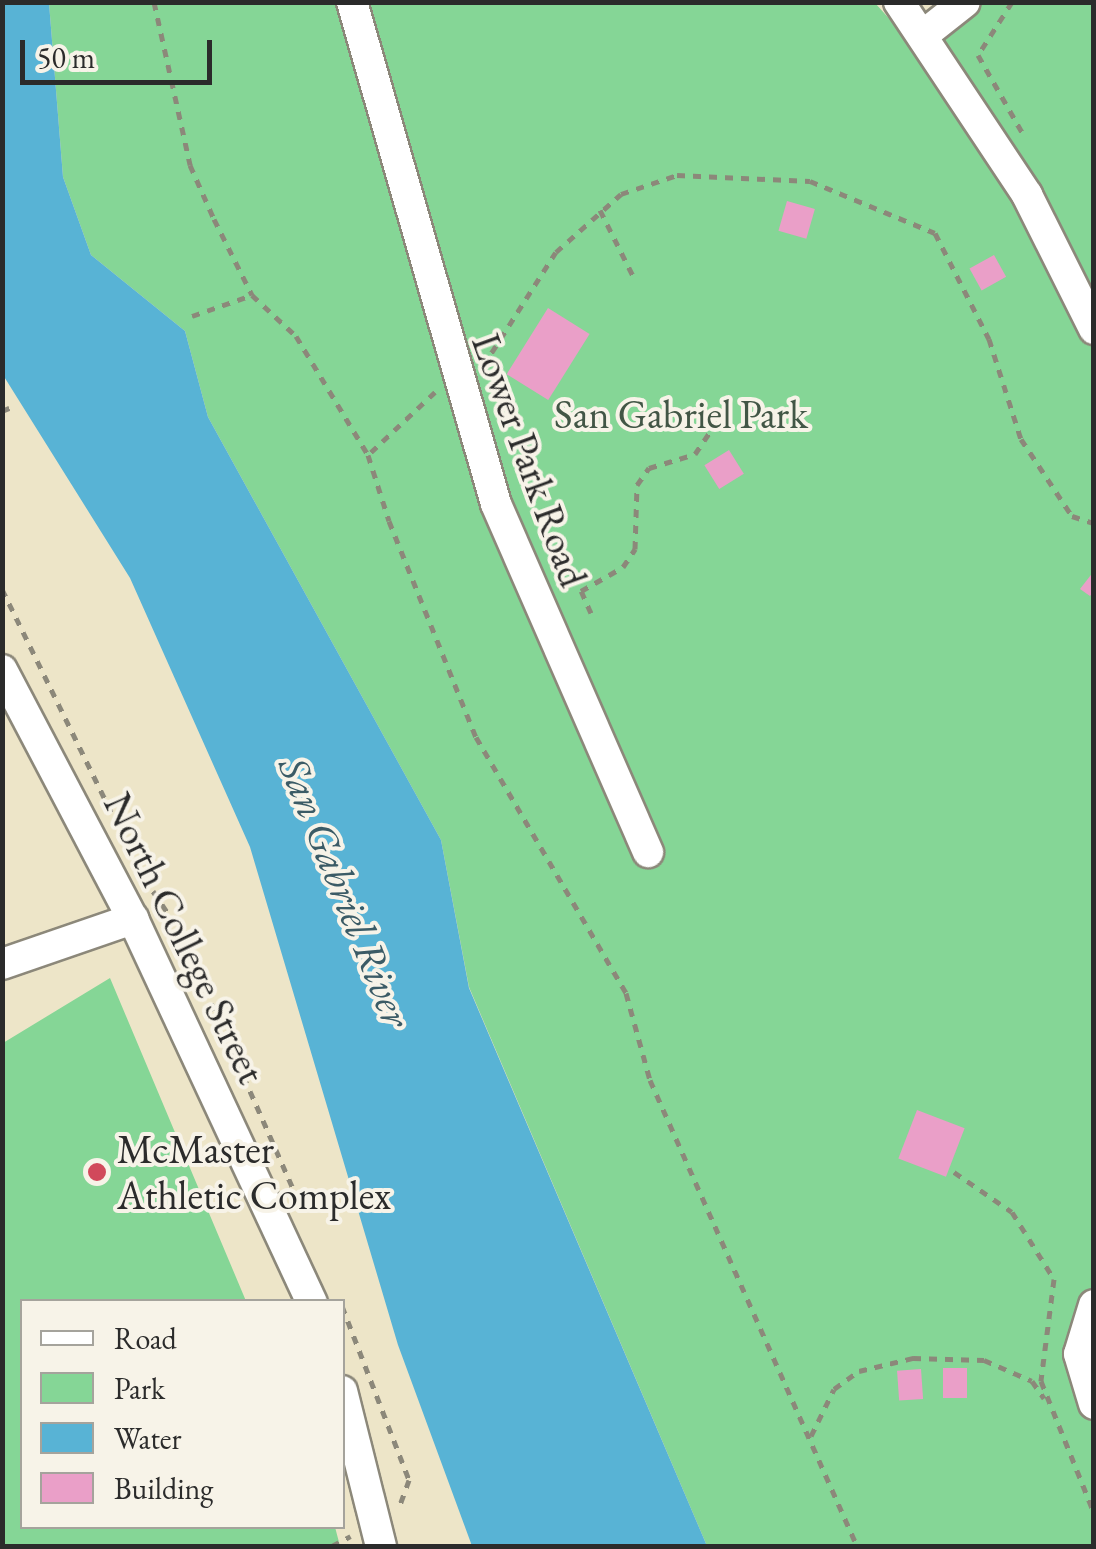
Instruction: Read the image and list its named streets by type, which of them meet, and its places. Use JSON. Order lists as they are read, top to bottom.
{
  "streets": {
    "street": ["Lower Park Road", "North College Street"]
  },
  "water": ["San Gabriel River"],
  "parks": ["San Gabriel Park"],
  "places": ["McMaster Athletic Complex"],
  "legend": [
    "Road",
    "Park",
    "Water",
    "Building"
  ],
  "scale_bar": "50 m"
}
